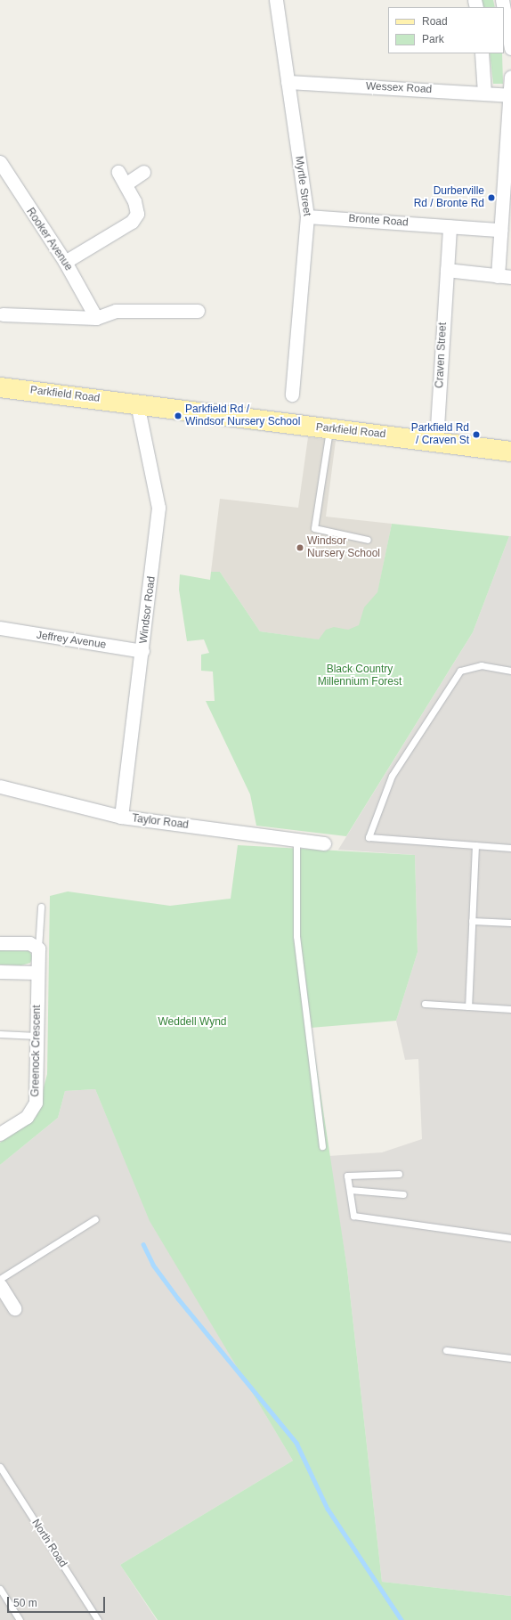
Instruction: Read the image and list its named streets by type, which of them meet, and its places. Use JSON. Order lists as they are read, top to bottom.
{
  "streets": {
    "main road": ["Parkfield Road"],
    "street": [
      "Wessex Road",
      "Myrtle Street",
      "Bronte Road",
      "Rooker Avenue",
      "Craven Street",
      "Windsor Road",
      "Jeffrey Avenue",
      "Taylor Road",
      "Greenock Crescent"
    ],
    "lane": ["North Road"]
  },
  "crossings": [
    ["Wessex Road", "Myrtle Street"],
    ["Myrtle Street", "Bronte Road"],
    ["Bronte Road", "Craven Street"],
    ["Craven Street", "Parkfield Road"],
    ["Parkfield Road", "Windsor Road"],
    ["Windsor Road", "Jeffrey Avenue"],
    ["Windsor Road", "Taylor Road"]
  ],
  "parks": ["Black Country Millennium Forest", "Weddell Wynd"],
  "places": [
    "Durberville Rd / Bronte Rd",
    "Parkfield Rd / Windsor Nursery School",
    "Parkfield Rd / Craven St",
    "Windsor Nursery School"
  ],
  "legend": ["Road", "Park"],
  "scale_bar": "50 m"
}
